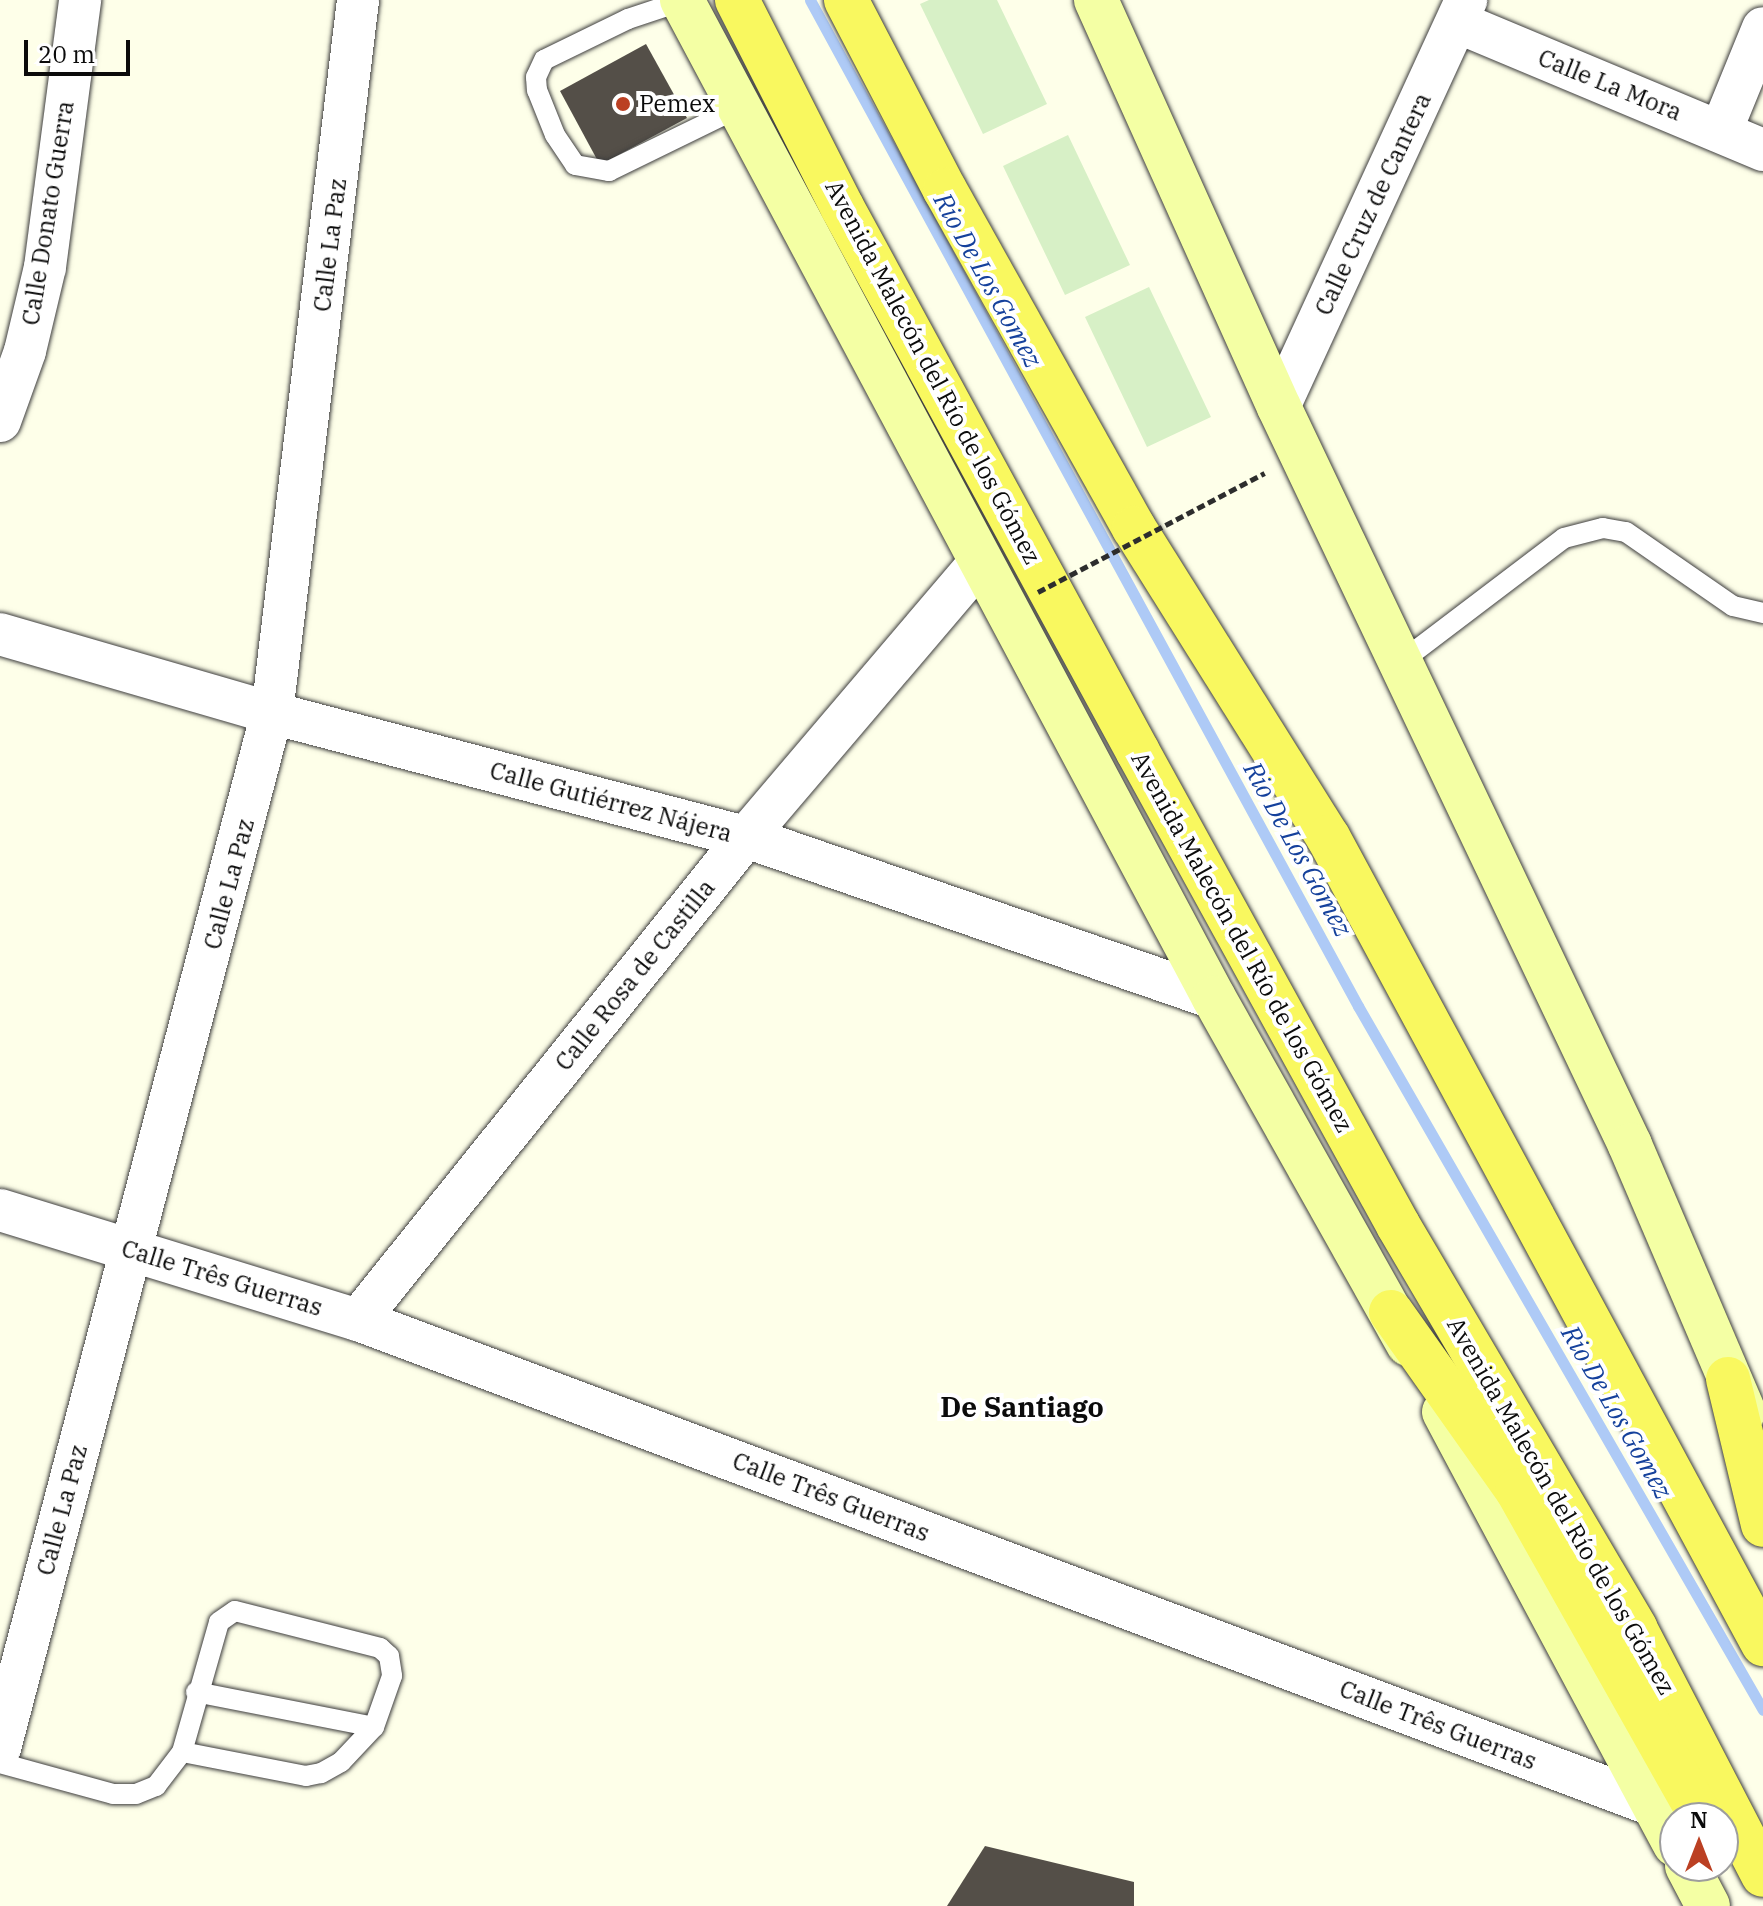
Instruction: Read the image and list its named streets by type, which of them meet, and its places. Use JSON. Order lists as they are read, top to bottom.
{
  "streets": {
    "main road": ["Avenida Malecón del Río de los Gómez"],
    "street": [
      "Calle La Mora",
      "Calle Cruz de Cantera",
      "Calle Donato Guerra",
      "Calle La Paz",
      "Calle Gutiérrez Nájera",
      "Calle Rosa de Castilla",
      "Calle Três Guerras"
    ]
  },
  "crossings": [
    ["Calle La Mora", "Calle Cruz de Cantera"],
    ["Calle La Paz", "Calle Gutiérrez Nájera"],
    ["Calle La Paz", "Calle Três Guerras"],
    ["Avenida Malecón del Río de los Gómez", "Calle Gutiérrez Nájera"],
    ["Avenida Malecón del Río de los Gómez", "Calle Rosa de Castilla"],
    ["Avenida Malecón del Río de los Gómez", "Calle Três Guerras"],
    ["Calle Gutiérrez Nájera", "Calle Rosa de Castilla"],
    ["Calle Rosa de Castilla", "Calle Três Guerras"]
  ],
  "districts": ["De Santiago"],
  "water": ["Rio De Los Gomez"],
  "places": ["Pemex"],
  "scale_bar": "20 m",
  "north": "top"
}
